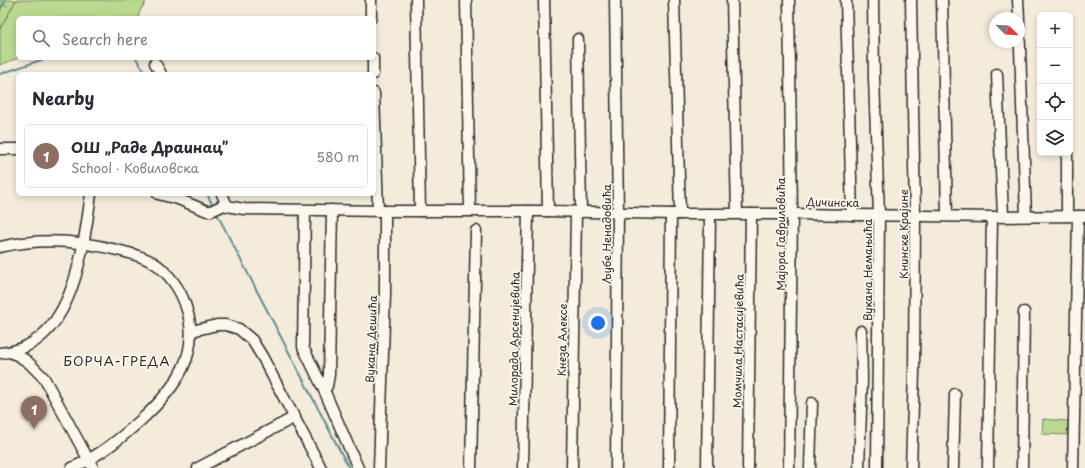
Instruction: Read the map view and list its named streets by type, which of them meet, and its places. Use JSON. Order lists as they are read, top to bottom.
{
  "streets": {
    "street": [
      "Дичинска",
      "Љубе Ненадовића",
      "Мајора Гавриловића",
      "Книнске Крајине",
      "Вукана Немањића",
      "Вукана Дешића",
      "Милорада Арсенијевића",
      "Кнеза Алексе",
      "Момчила Настасијевића"
    ]
  },
  "crossings": [
    ["Дичинска", "Љубе Ненадовића"],
    ["Дичинска", "Мајора Гавриловића"],
    ["Дичинска", "Книнске Крајине"],
    ["Дичинска", "Вукана Немањића"],
    ["Дичинска", "Вукана Дешића"],
    ["Дичинска", "Милорада Арсенијевића"],
    ["Дичинска", "Кнеза Алексе"],
    ["Дичинска", "Момчила Настасијевића"]
  ],
  "districts": ["БОРЧА-ГРЕДА"],
  "north": "bottom right",
  "page": {
    "map_buttons": ["+", "−"],
    "search": "Search here",
    "heading": "Nearby",
    "list": [
      {
        "mark": "1",
        "name": "ОШ „Раде Драинац”",
        "note": "School · Ковиловска",
        "value": "580 m"
      }
    ],
    "pins": "1"
  }
}
